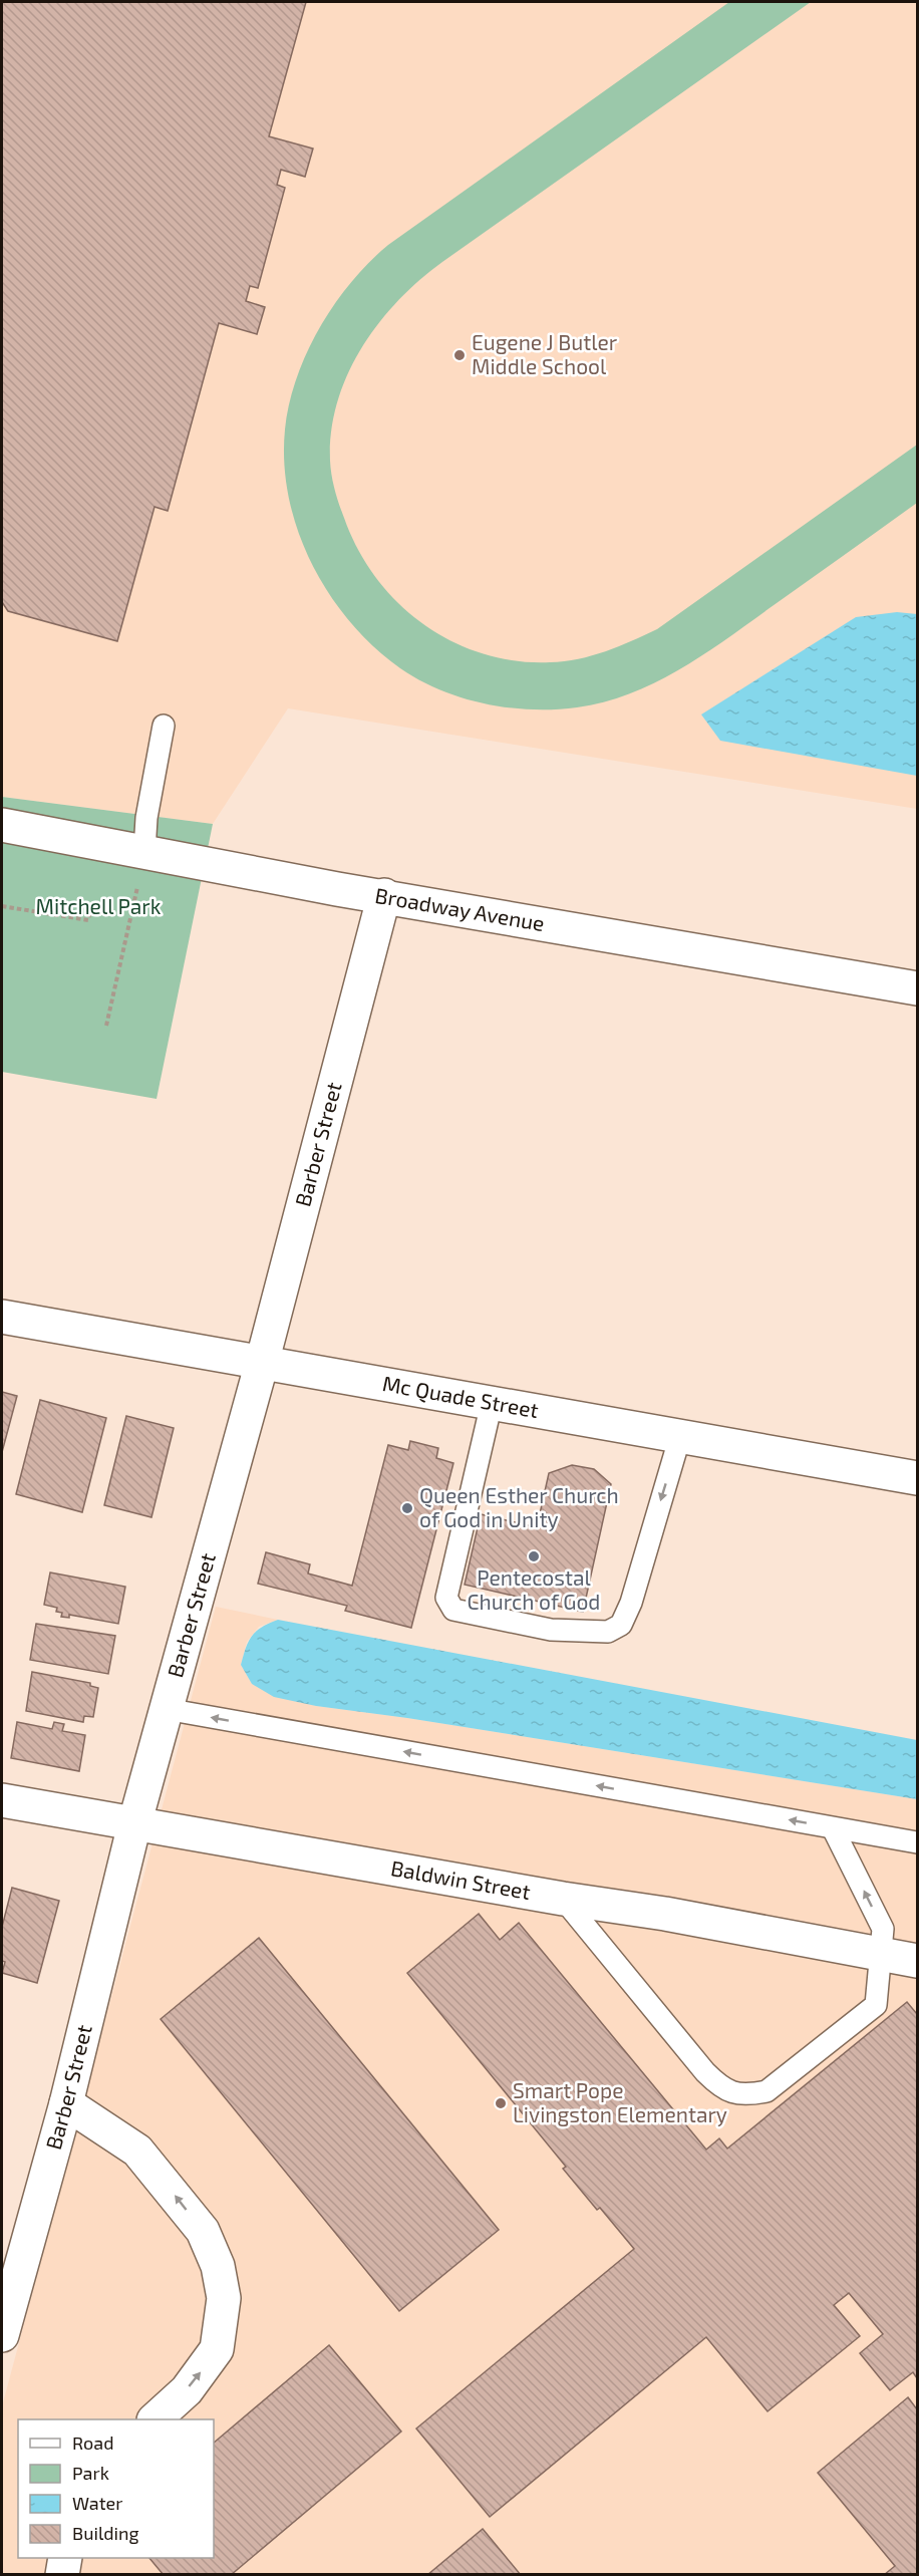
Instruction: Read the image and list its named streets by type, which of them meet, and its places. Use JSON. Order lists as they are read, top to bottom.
{
  "streets": {
    "street": [
      "Broadway Avenue",
      "Barber Street",
      "Mc Quade Street",
      "Baldwin Street"
    ]
  },
  "crossings": [
    ["Broadway Avenue", "Barber Street"],
    ["Barber Street", "Mc Quade Street"],
    ["Barber Street", "Baldwin Street"]
  ],
  "parks": ["Mitchell Park"],
  "places": [
    "Eugene J Butler Middle School",
    "Queen Esther Church of God in Unity",
    "Pentecostal Church of God",
    "Smart Pope Livingston Elementary"
  ],
  "legend": [
    "Road",
    "Park",
    "Water",
    "Building"
  ]
}
